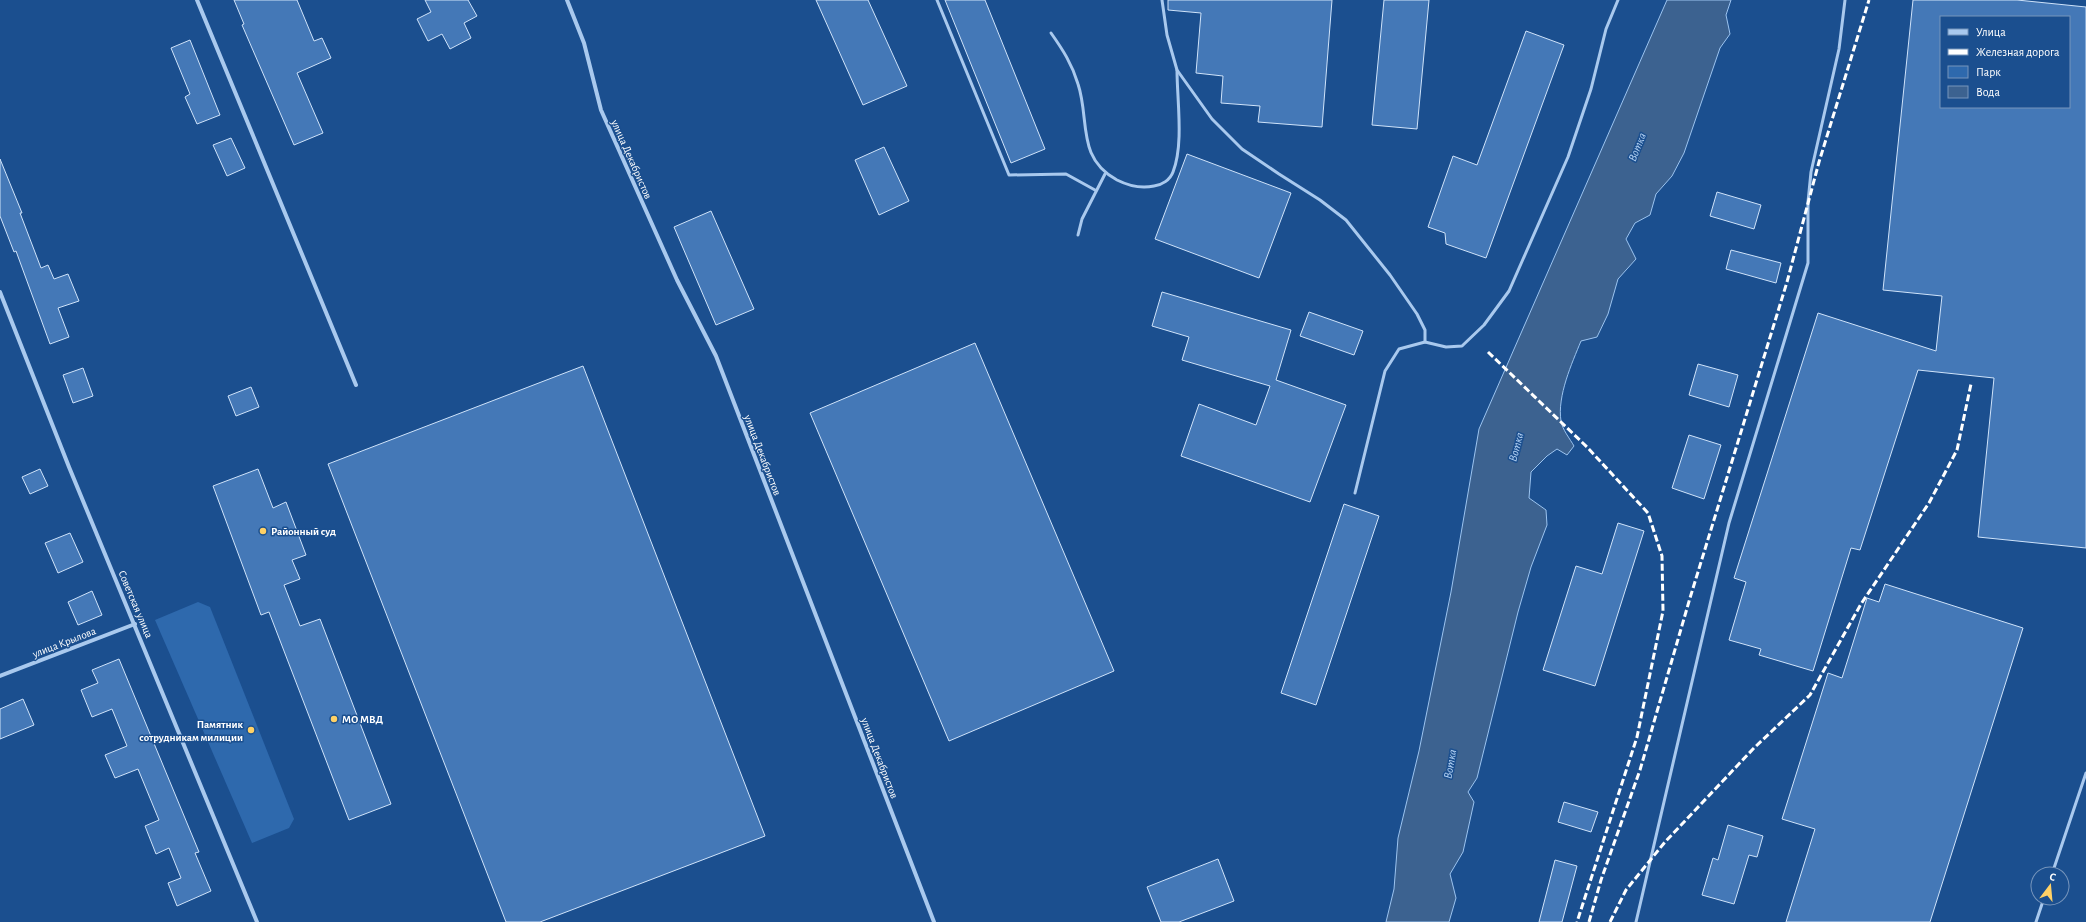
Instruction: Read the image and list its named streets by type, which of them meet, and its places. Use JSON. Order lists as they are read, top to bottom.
{
  "streets": {
    "street": ["улица Декабристов", "Советская улица", "улица Крылова"]
  },
  "crossings": [
    ["Советская улица", "улица Крылова"]
  ],
  "water": ["Вотка"],
  "places": ["Районный суд", "МО МВД", "Памятник сотрудникам милиции"],
  "legend": [
    "Улица",
    "Железная дорога",
    "Парк",
    "Вода"
  ],
  "north": "top"
}
